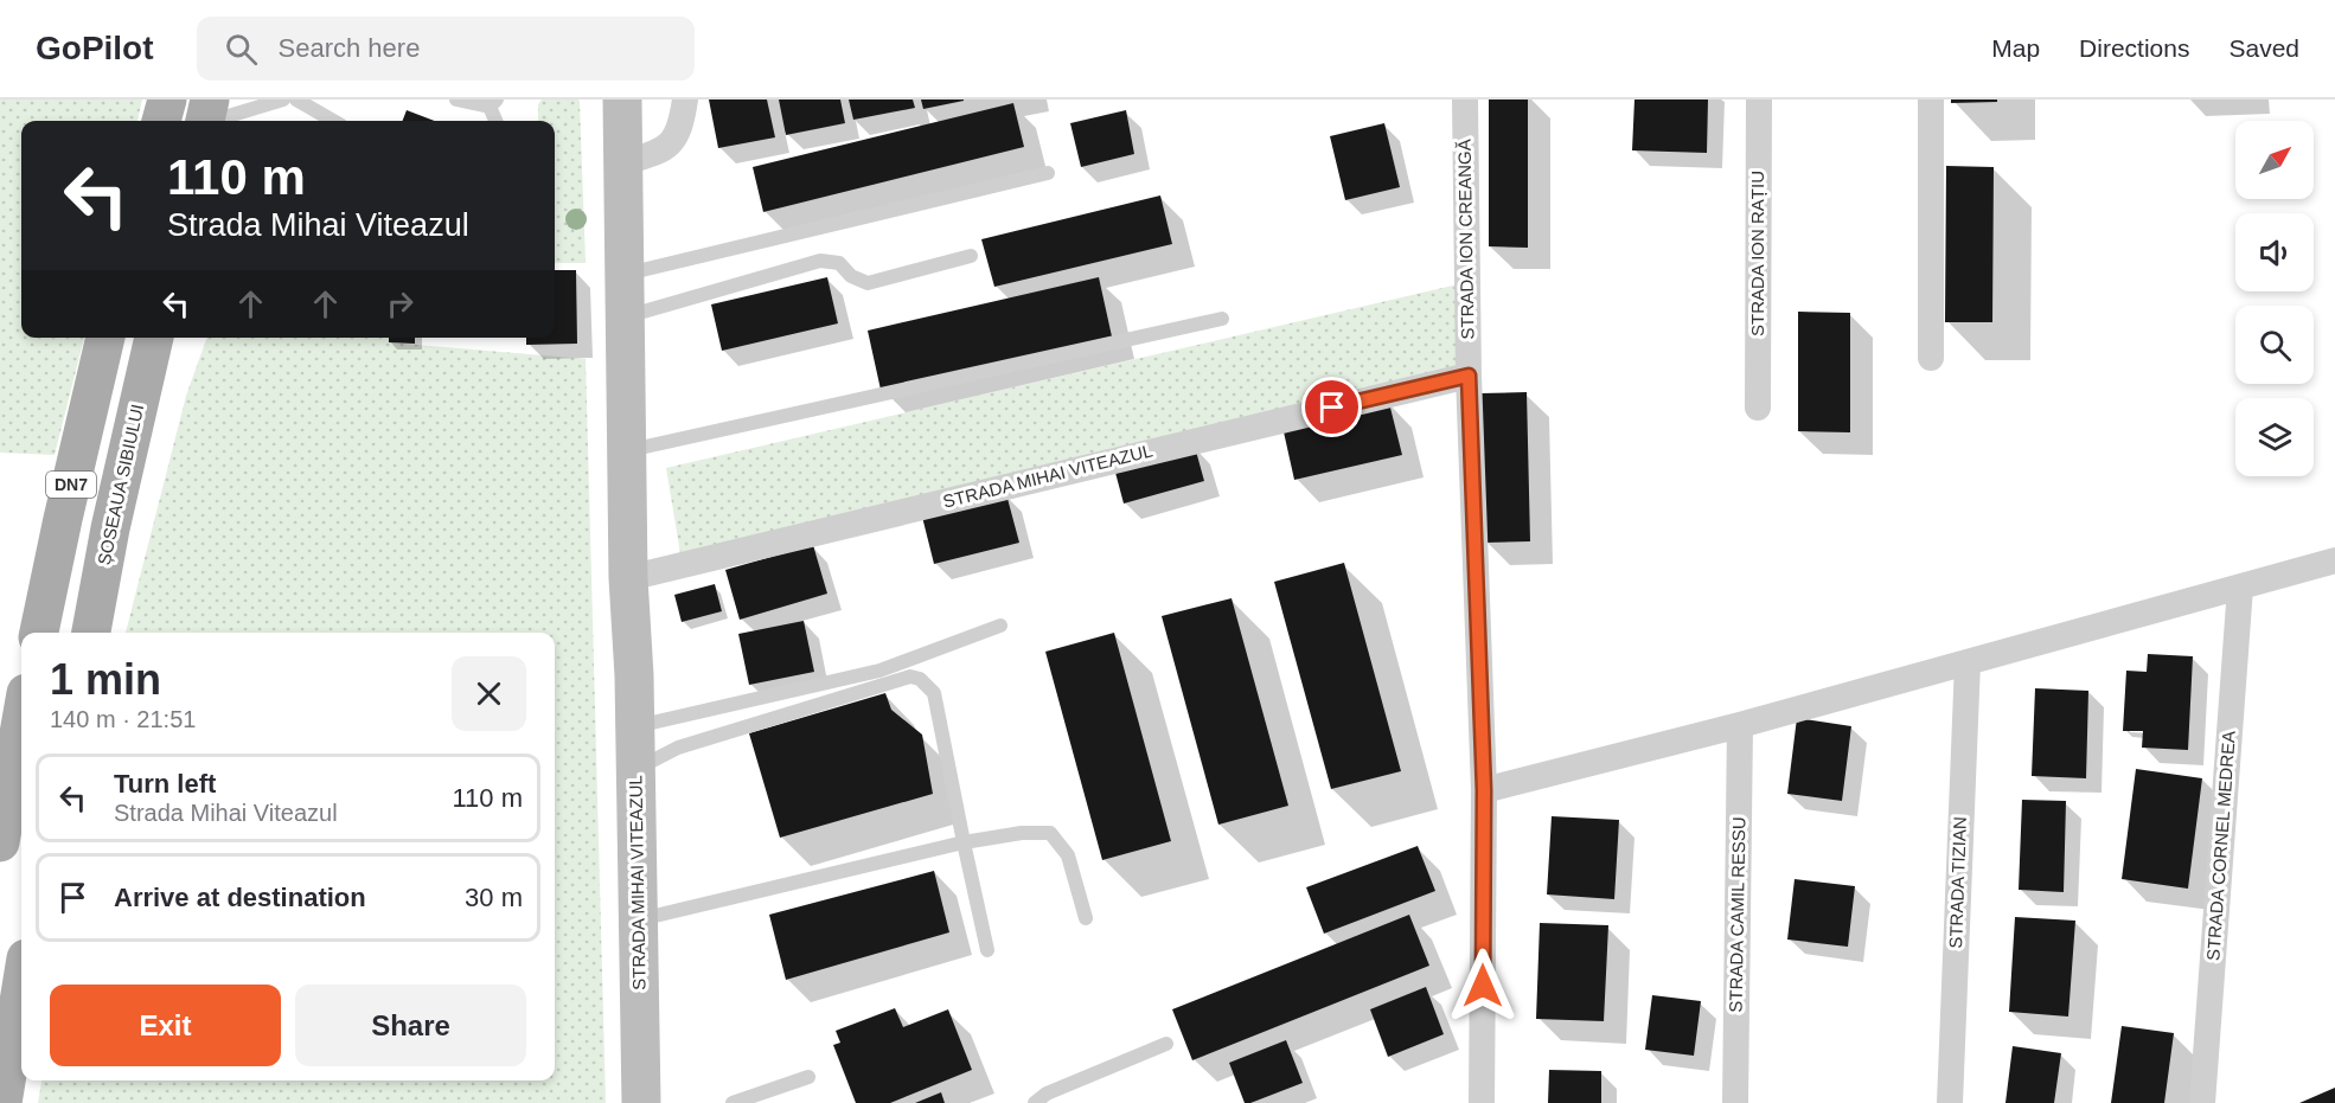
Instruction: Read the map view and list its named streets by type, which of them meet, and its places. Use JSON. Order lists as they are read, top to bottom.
{
  "streets": {
    "main road": ["STRADA MIHAI VITEAZUL", "DN7", "ȘOSEAUA SIBIULUI"],
    "street": [
      "STRADA ION CREANGĂ",
      "STRADA ION RAȚIU",
      "STRADA CORNEL MEDREA",
      "STRADA TIZIAN",
      "STRADA CAMIL RESSU"
    ]
  },
  "crossings": [
    ["STRADA ION CREANGĂ", "STRADA MIHAI VITEAZUL"]
  ],
  "north": "top right",
  "page": {
    "header": "GoPilot",
    "search": "Search here",
    "nav": ["Map", "Directions", "Saved"],
    "turn": ["110 m", "Strada Mihai Viteazul"],
    "heading": ["1 min", "140 m · 21:51"],
    "list": [
      {
        "name": "Turn left",
        "note": "Strada Mihai Viteazul",
        "value": "110 m"
      },
      {
        "name": "Arrive at destination",
        "value": "30 m"
      }
    ],
    "buttons": ["Exit", "Share"]
  }
}
